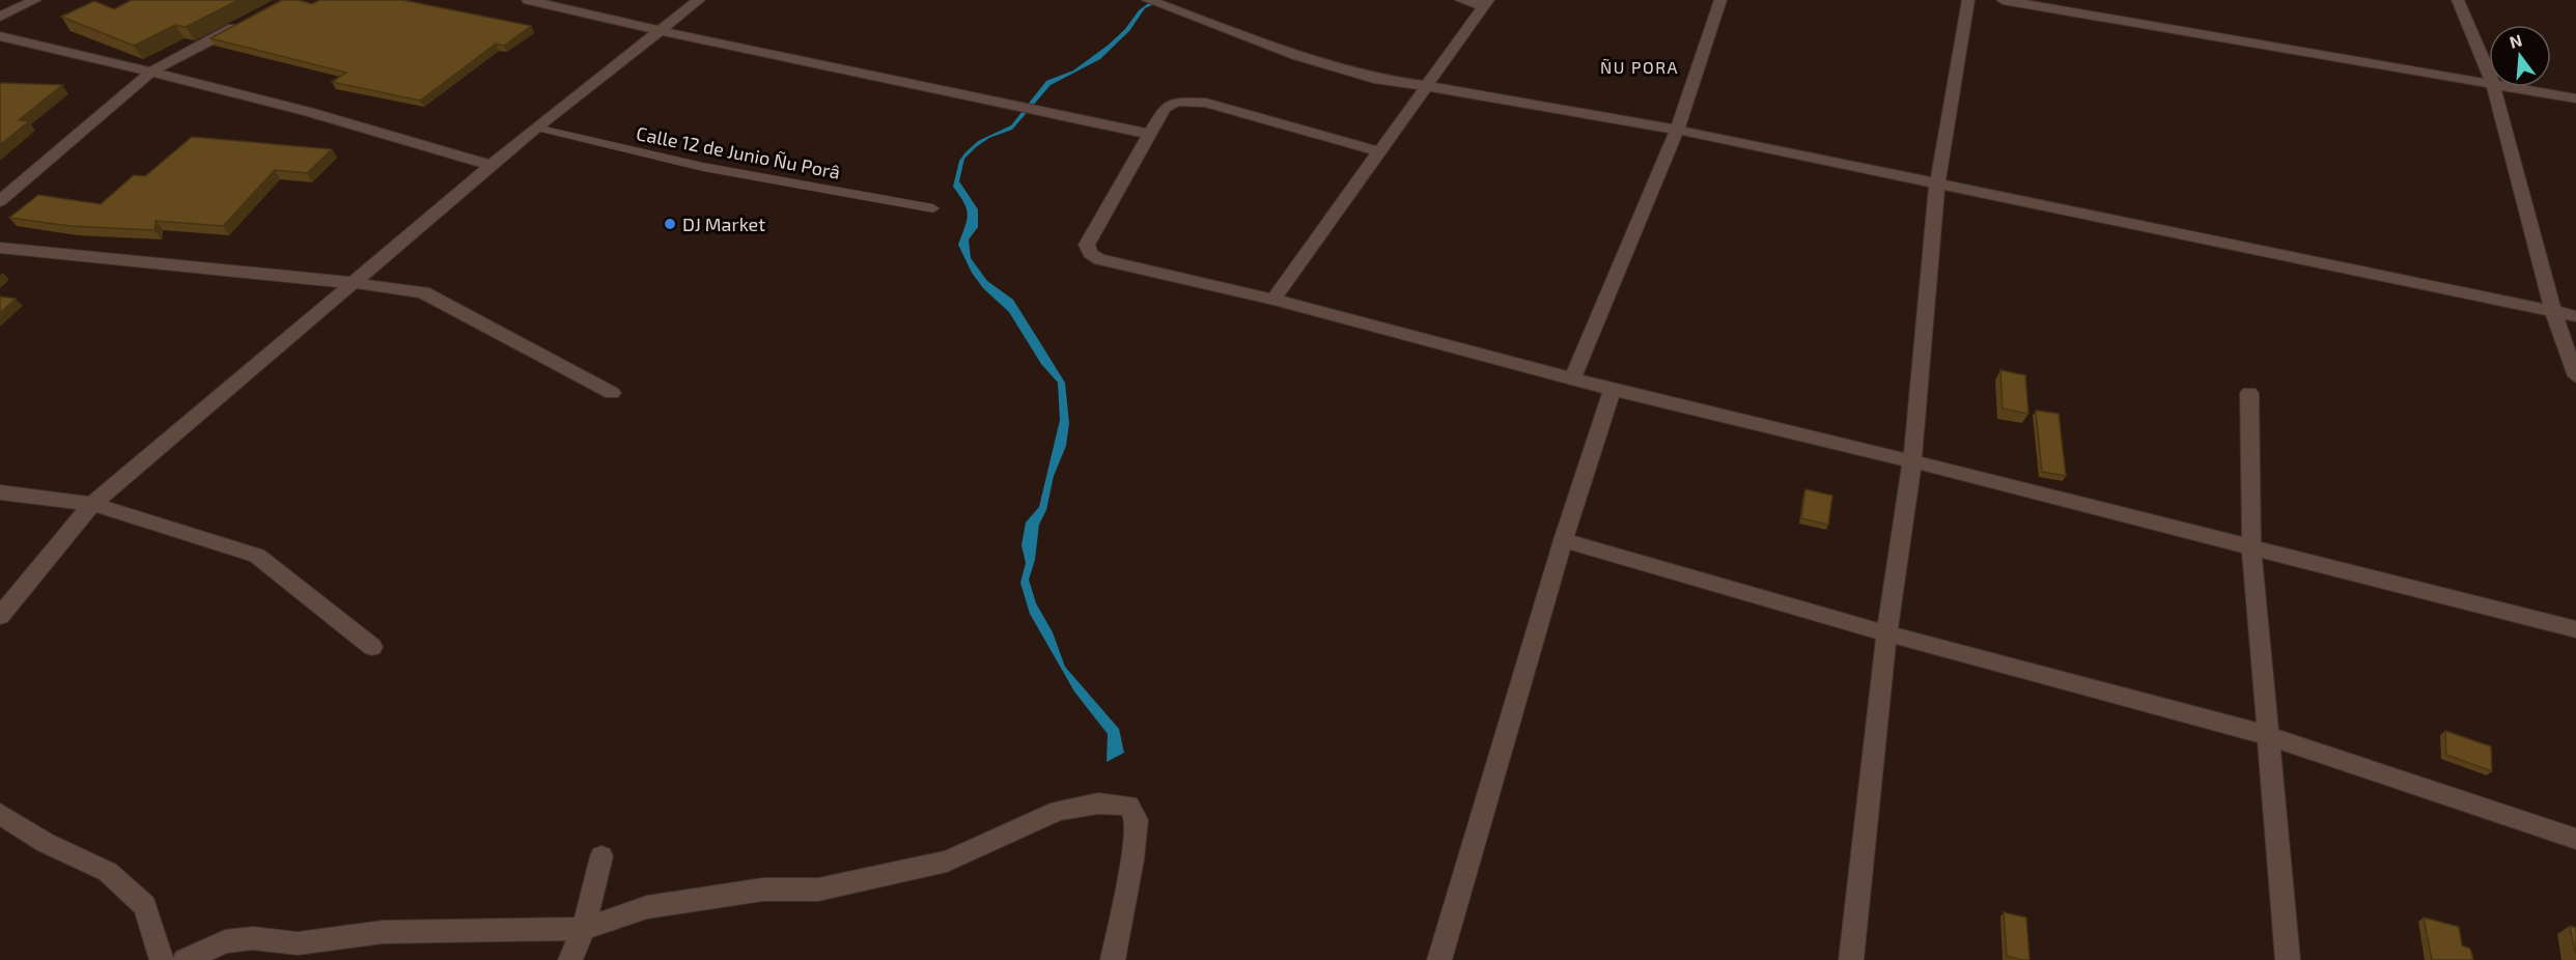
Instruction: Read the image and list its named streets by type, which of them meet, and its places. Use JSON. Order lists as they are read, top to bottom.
{
  "streets": {
    "lane": ["Calle 12 de Junio Ñu Porâ"]
  },
  "districts": ["ÑU PORA"],
  "places": ["DJ Market"],
  "north": "top"
}
